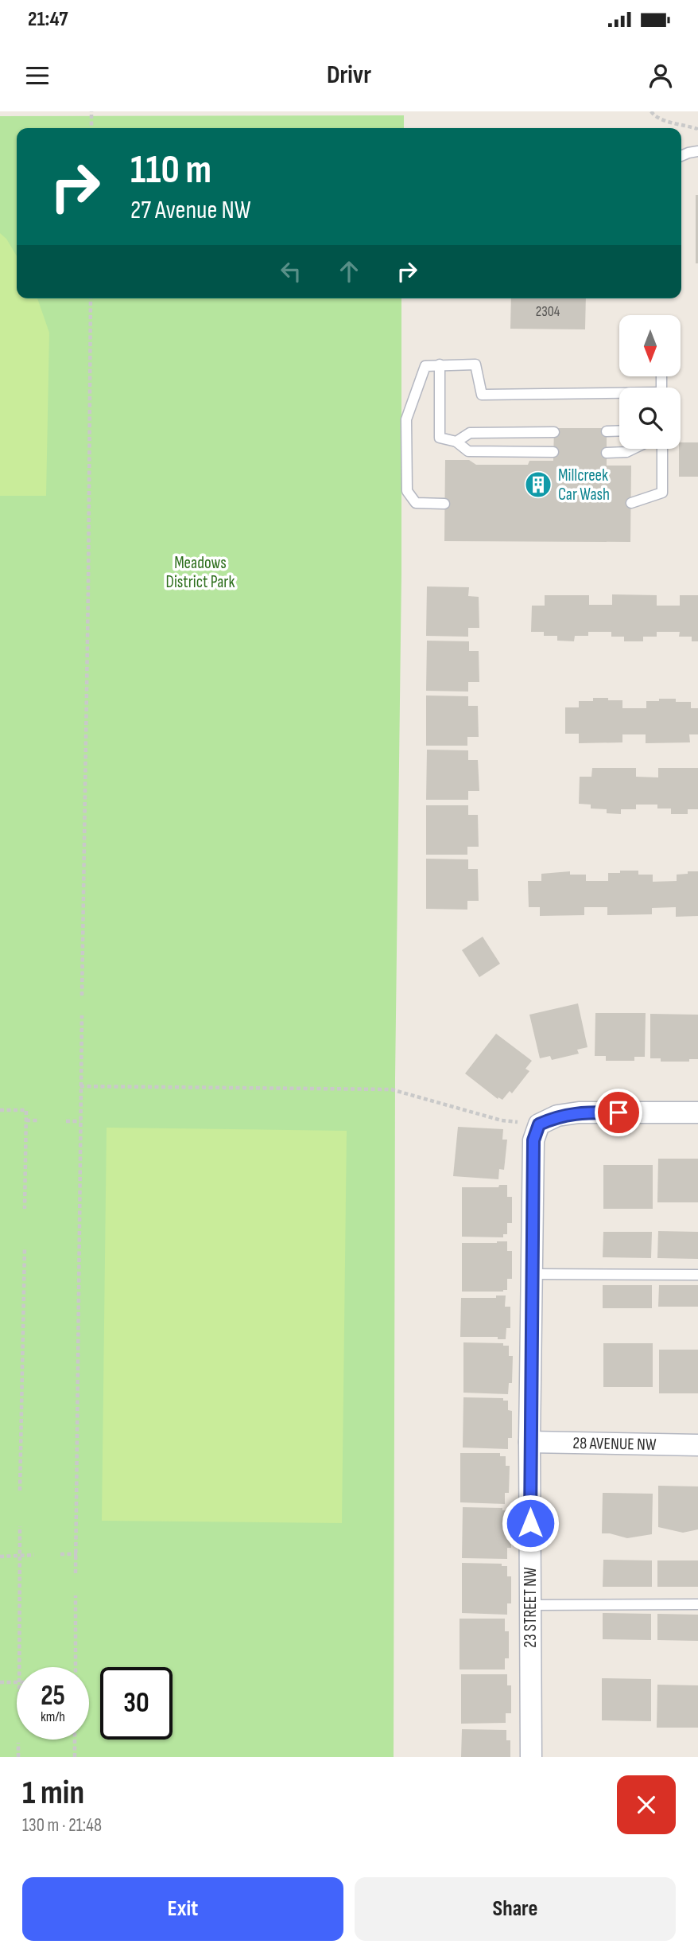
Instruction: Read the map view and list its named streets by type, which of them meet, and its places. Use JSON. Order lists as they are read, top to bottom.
{
  "streets": {
    "street": ["28 AVENUE NW", "23 STREET NW"]
  },
  "crossings": [
    ["28 AVENUE NW", "23 STREET NW"]
  ],
  "parks": ["Meadows District Park"],
  "places": {
    "building": ["Millcreek Car Wash"]
  },
  "house_numbers": ["2304"],
  "north": "bottom",
  "page": {
    "status": "21:47",
    "header": "Drivr",
    "turn": ["110 m", "27 Avenue NW"],
    "speed": "25 km/h",
    "limit": "30",
    "heading": ["1 min", "130 m · 21:48"],
    "buttons": ["Exit", "Share"]
  }
}
